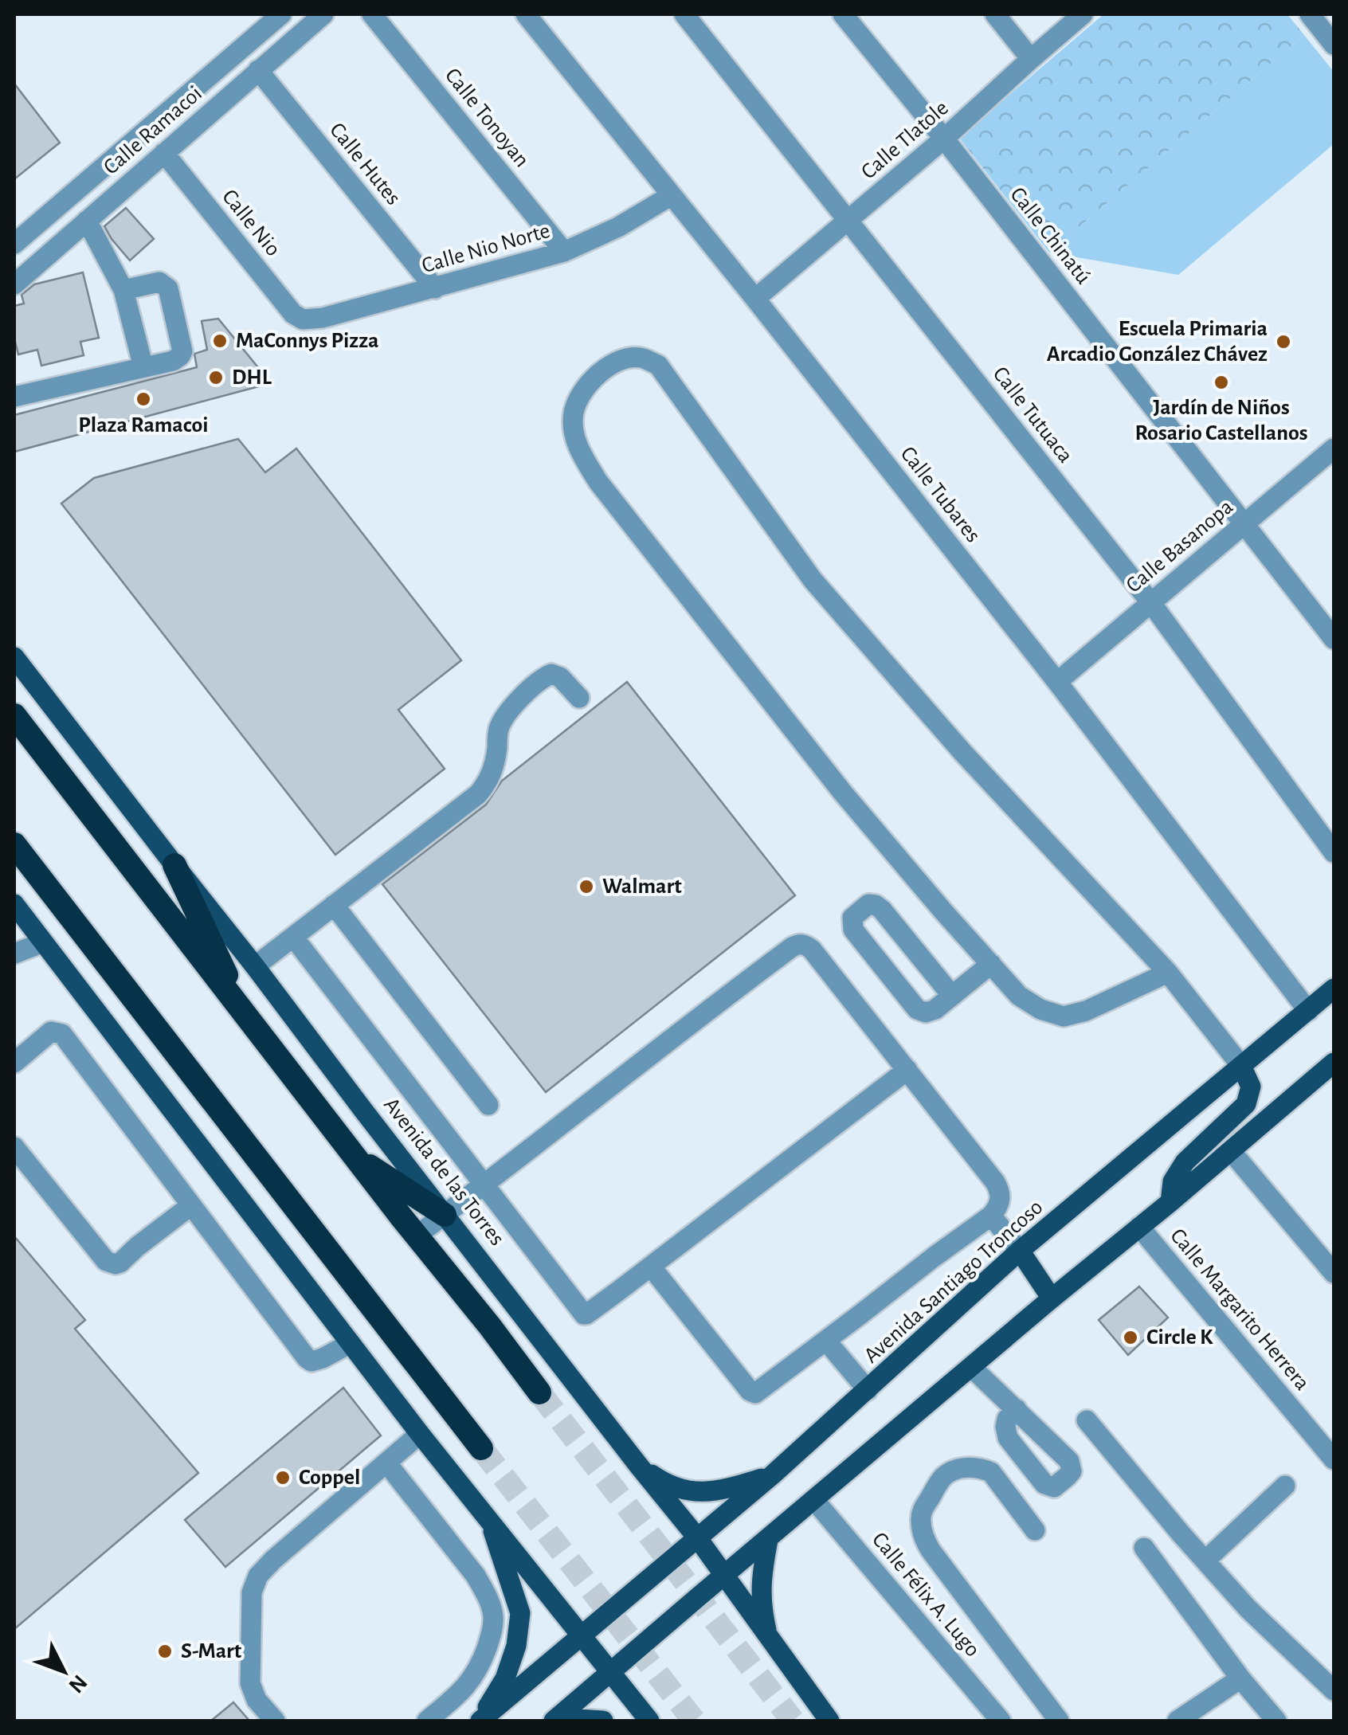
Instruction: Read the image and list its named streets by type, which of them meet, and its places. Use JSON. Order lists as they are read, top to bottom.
{
  "streets": {
    "main road": ["Avenida de las Torres", "Avenida Santiago Troncoso"],
    "street": [
      "Calle Tonoyan",
      "Calle Ramacoi",
      "Calle Tlatole",
      "Calle Hutes",
      "Calle Nio",
      "Calle Chinatú",
      "Calle Nio Norte",
      "Calle Tutuaca",
      "Calle Tubares",
      "Calle Basanopa",
      "Calle Margarito Herrera",
      "Calle Félix A. Lugo"
    ]
  },
  "crossings": [
    ["Calle Tonoyan", "Calle Nio Norte"],
    ["Calle Ramacoi", "Calle Hutes"],
    ["Calle Ramacoi", "Calle Nio"],
    ["Calle Tlatole", "Calle Chinatú"],
    ["Calle Tlatole", "Calle Tutuaca"],
    ["Calle Tlatole", "Calle Tubares"],
    ["Calle Hutes", "Calle Nio Norte"],
    ["Calle Nio", "Calle Nio Norte"],
    ["Calle Chinatú", "Calle Basanopa"],
    ["Calle Nio Norte", "Calle Tubares"],
    ["Calle Tutuaca", "Calle Basanopa"],
    ["Calle Tubares", "Calle Basanopa"],
    ["Calle Tubares", "Avenida Santiago Troncoso"],
    ["Avenida de las Torres", "Avenida Santiago Troncoso"]
  ],
  "places": [
    "MaConnys Pizza",
    "Escuela Primaria Arcadio González Chávez",
    "DHL",
    "Jardín de Niños Rosario Castellanos",
    "Plaza Ramacoi",
    "Walmart",
    "Circle K",
    "Coppel",
    "S-Mart"
  ],
  "north": "bottom right"
}
